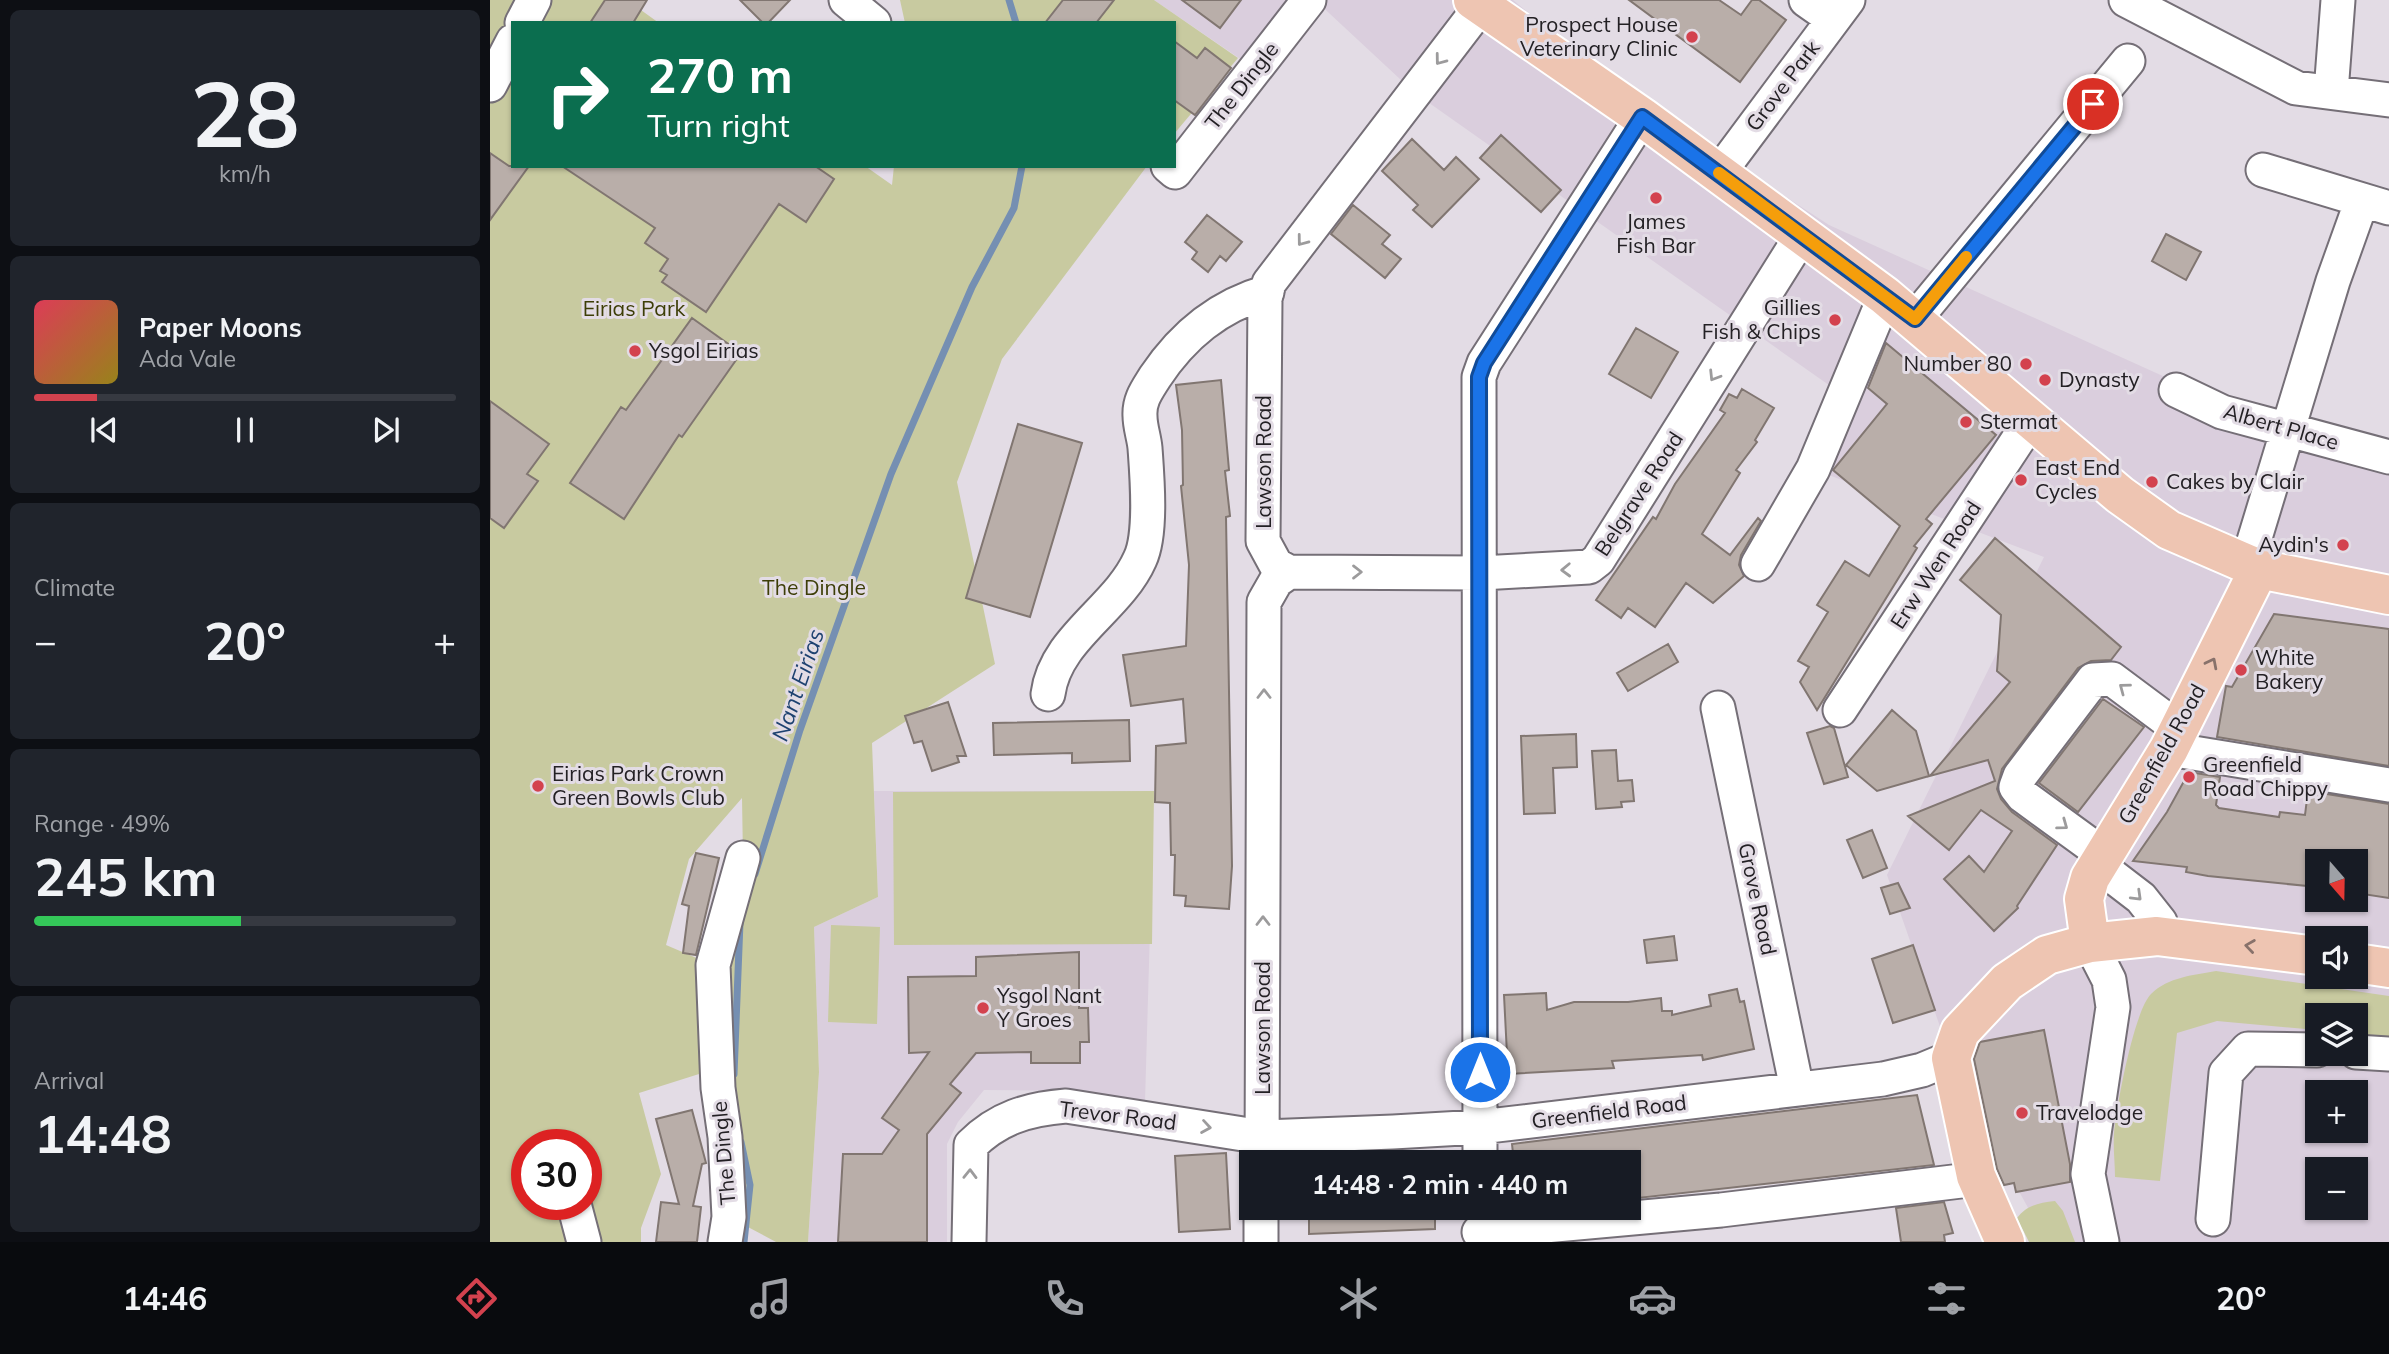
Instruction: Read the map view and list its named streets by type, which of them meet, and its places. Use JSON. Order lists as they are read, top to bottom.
{
  "streets": {
    "main road": ["Greenfield Road"],
    "street": [
      "The Dingle",
      "Grove Park",
      "Albert Place",
      "Lawson Road",
      "Belgrave Road",
      "Erw Wen Road",
      "Grove Road",
      "Trevor Road"
    ]
  },
  "crossings": [
    ["Lawson Road", "Belgrave Road"],
    ["Lawson Road", "Greenfield Road"],
    ["Lawson Road", "Trevor Road"],
    ["Greenfield Road", "Grove Road"],
    ["Greenfield Road", "Trevor Road"]
  ],
  "water": ["Nant Eirias"],
  "parks": ["Eirias Park", "The Dingle"],
  "places": [
    "Prospect House Veterinary Clinic",
    "James Fish Bar",
    "Gillies Fish & Chips",
    "Ysgol Eirias",
    "Number 80",
    "Dynasty",
    "Stermat",
    "East End Cycles",
    "Cakes by Clair",
    "Aydin's",
    "White Bakery",
    "Greenfield Road Chippy",
    "Eirias Park Crown Green Bowls Club",
    "Ysgol Nant Y Groes",
    "Travelodge"
  ],
  "north": "bottom",
  "page": {
    "tile": [
      ["28", "km/h"],
      "Climate",
      ["Range · 49%", "245 km"],
      ["Arrival", "14:48"]
    ],
    "turn": ["270 m", "Turn right"],
    "song": ["Paper Moons", "Ada Vale"],
    "heat": ["−", "20°", "+"],
    "map_buttons": ["+", "−"],
    "limit": "30",
    "trip": "14:48 · 2 min · 440 m",
    "tabs": ["14:46", "20°"]
  }
}
